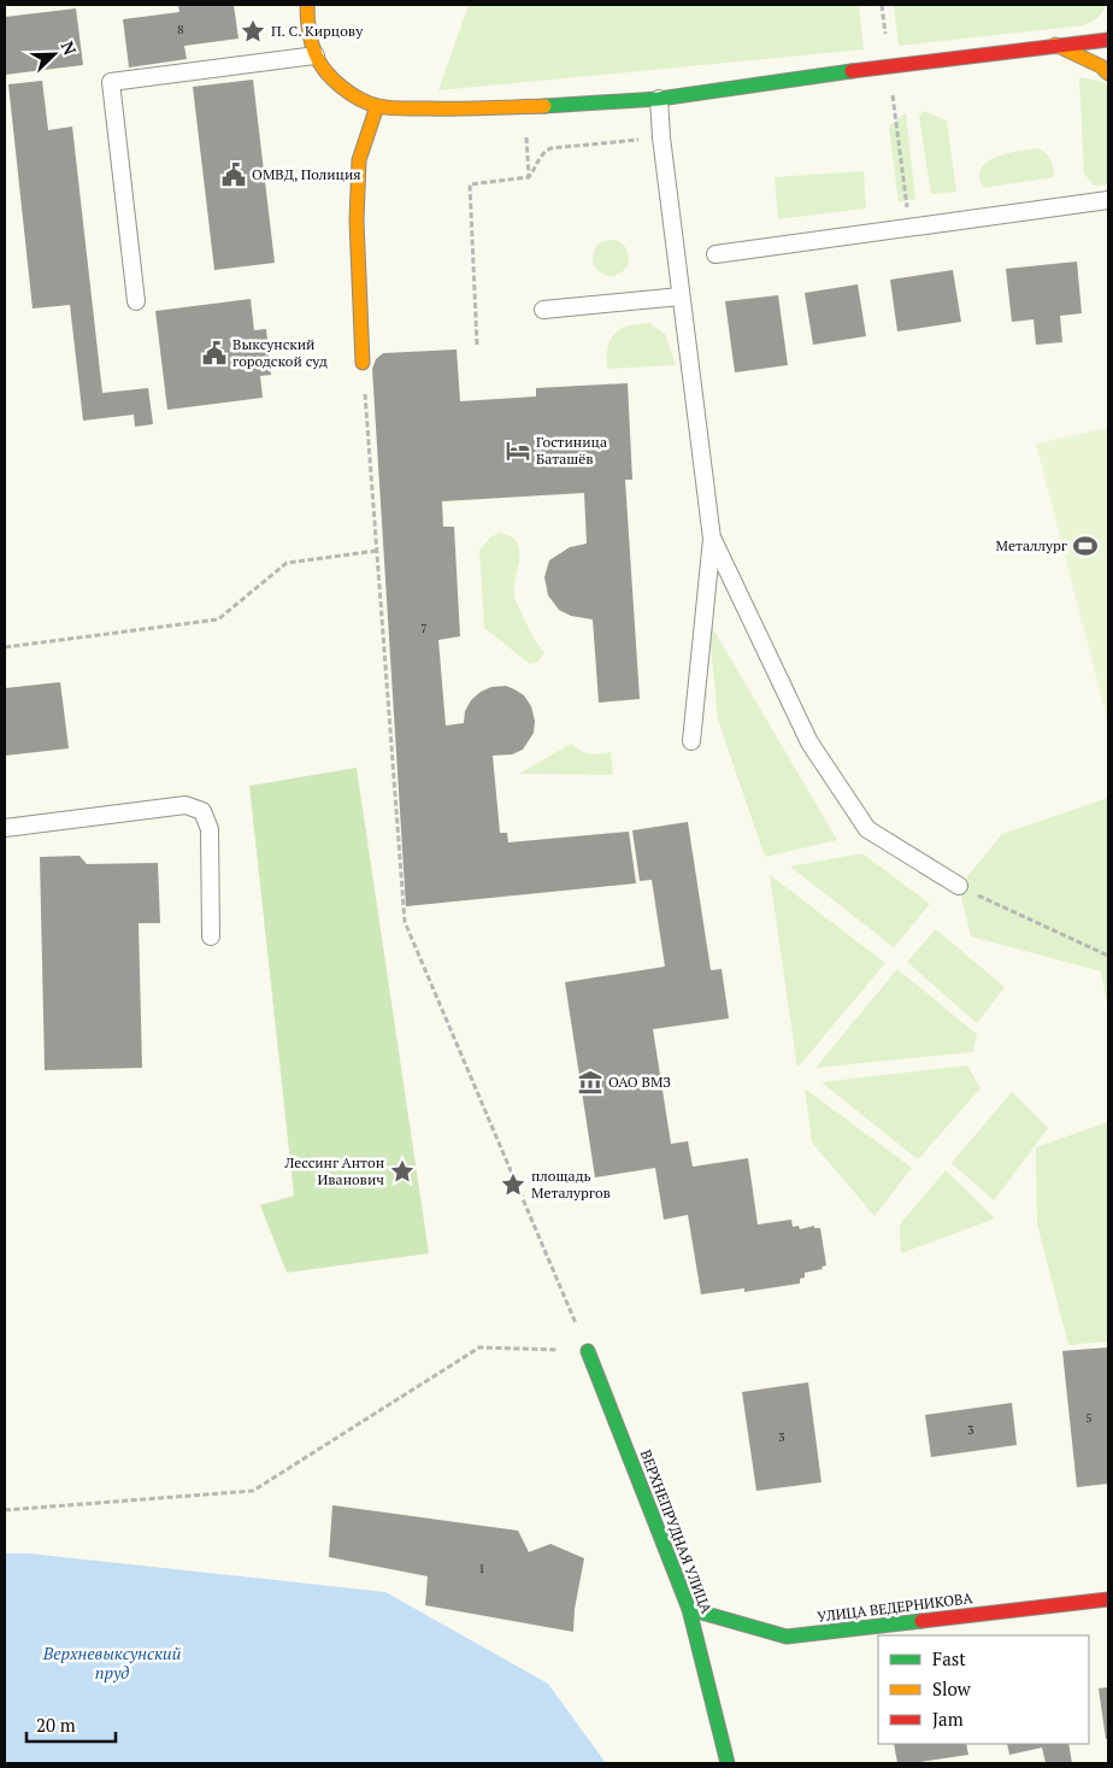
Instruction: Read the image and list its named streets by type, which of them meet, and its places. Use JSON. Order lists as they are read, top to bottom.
{
  "streets": {
    "street": ["ВЕРХНЕПРУДНАЯ УЛИЦА", "УЛИЦА ВЕДЕРНИКОВА"]
  },
  "crossings": [
    ["ВЕРХНЕПРУДНАЯ УЛИЦА", "УЛИЦА ВЕДЕРНИКОВА"]
  ],
  "water": ["Верхневыксунский пруд"],
  "places": {
    "place": ["П. С. Кирцову", "Лессинг Антон Иванович", "площадь Металургов"],
    "public building": ["ОМВД, Полиция", "Выксунский городской суд"],
    "hotel": ["Гостиница Баташёв"],
    "sports": ["Металлург"],
    "museum": ["ОАО ВМЗ"]
  },
  "house_numbers": [
    "8",
    "7",
    "5",
    "3",
    "3",
    "1"
  ],
  "legend": ["Fast", "Slow", "Jam"],
  "scale_bar": "20 m",
  "north": "top right"
}
